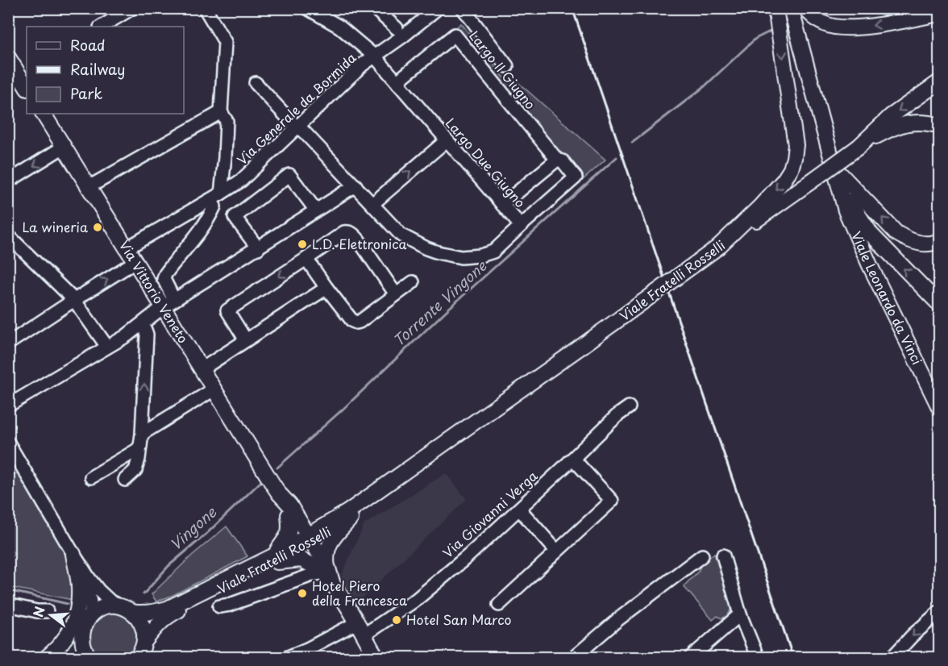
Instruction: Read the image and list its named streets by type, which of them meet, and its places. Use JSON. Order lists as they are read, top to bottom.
{
  "streets": {
    "main road": ["Viale Fratelli Rosselli", "Via Vittorio Veneto", "Viale Leonardo da Vinci"],
    "street": [
      "Largo II Giugno",
      "Via Generale da Bormida",
      "Largo Due Giugno",
      "Via Giovanni Verga"
    ]
  },
  "crossings": [
    ["Largo II Giugno", "Largo Due Giugno"],
    ["Via Generale da Bormida", "Largo Due Giugno"],
    ["Via Generale da Bormida", "Via Vittorio Veneto"],
    ["Viale Fratelli Rosselli", "Via Vittorio Veneto"]
  ],
  "water": ["Torrente Vingone", "Vingone"],
  "places": [
    "La wineria",
    "L.D. Elettronica",
    "Hotel Piero della Francesca",
    "Hotel San Marco"
  ],
  "legend": ["Road", "Railway", "Park"],
  "north": "left"
}
